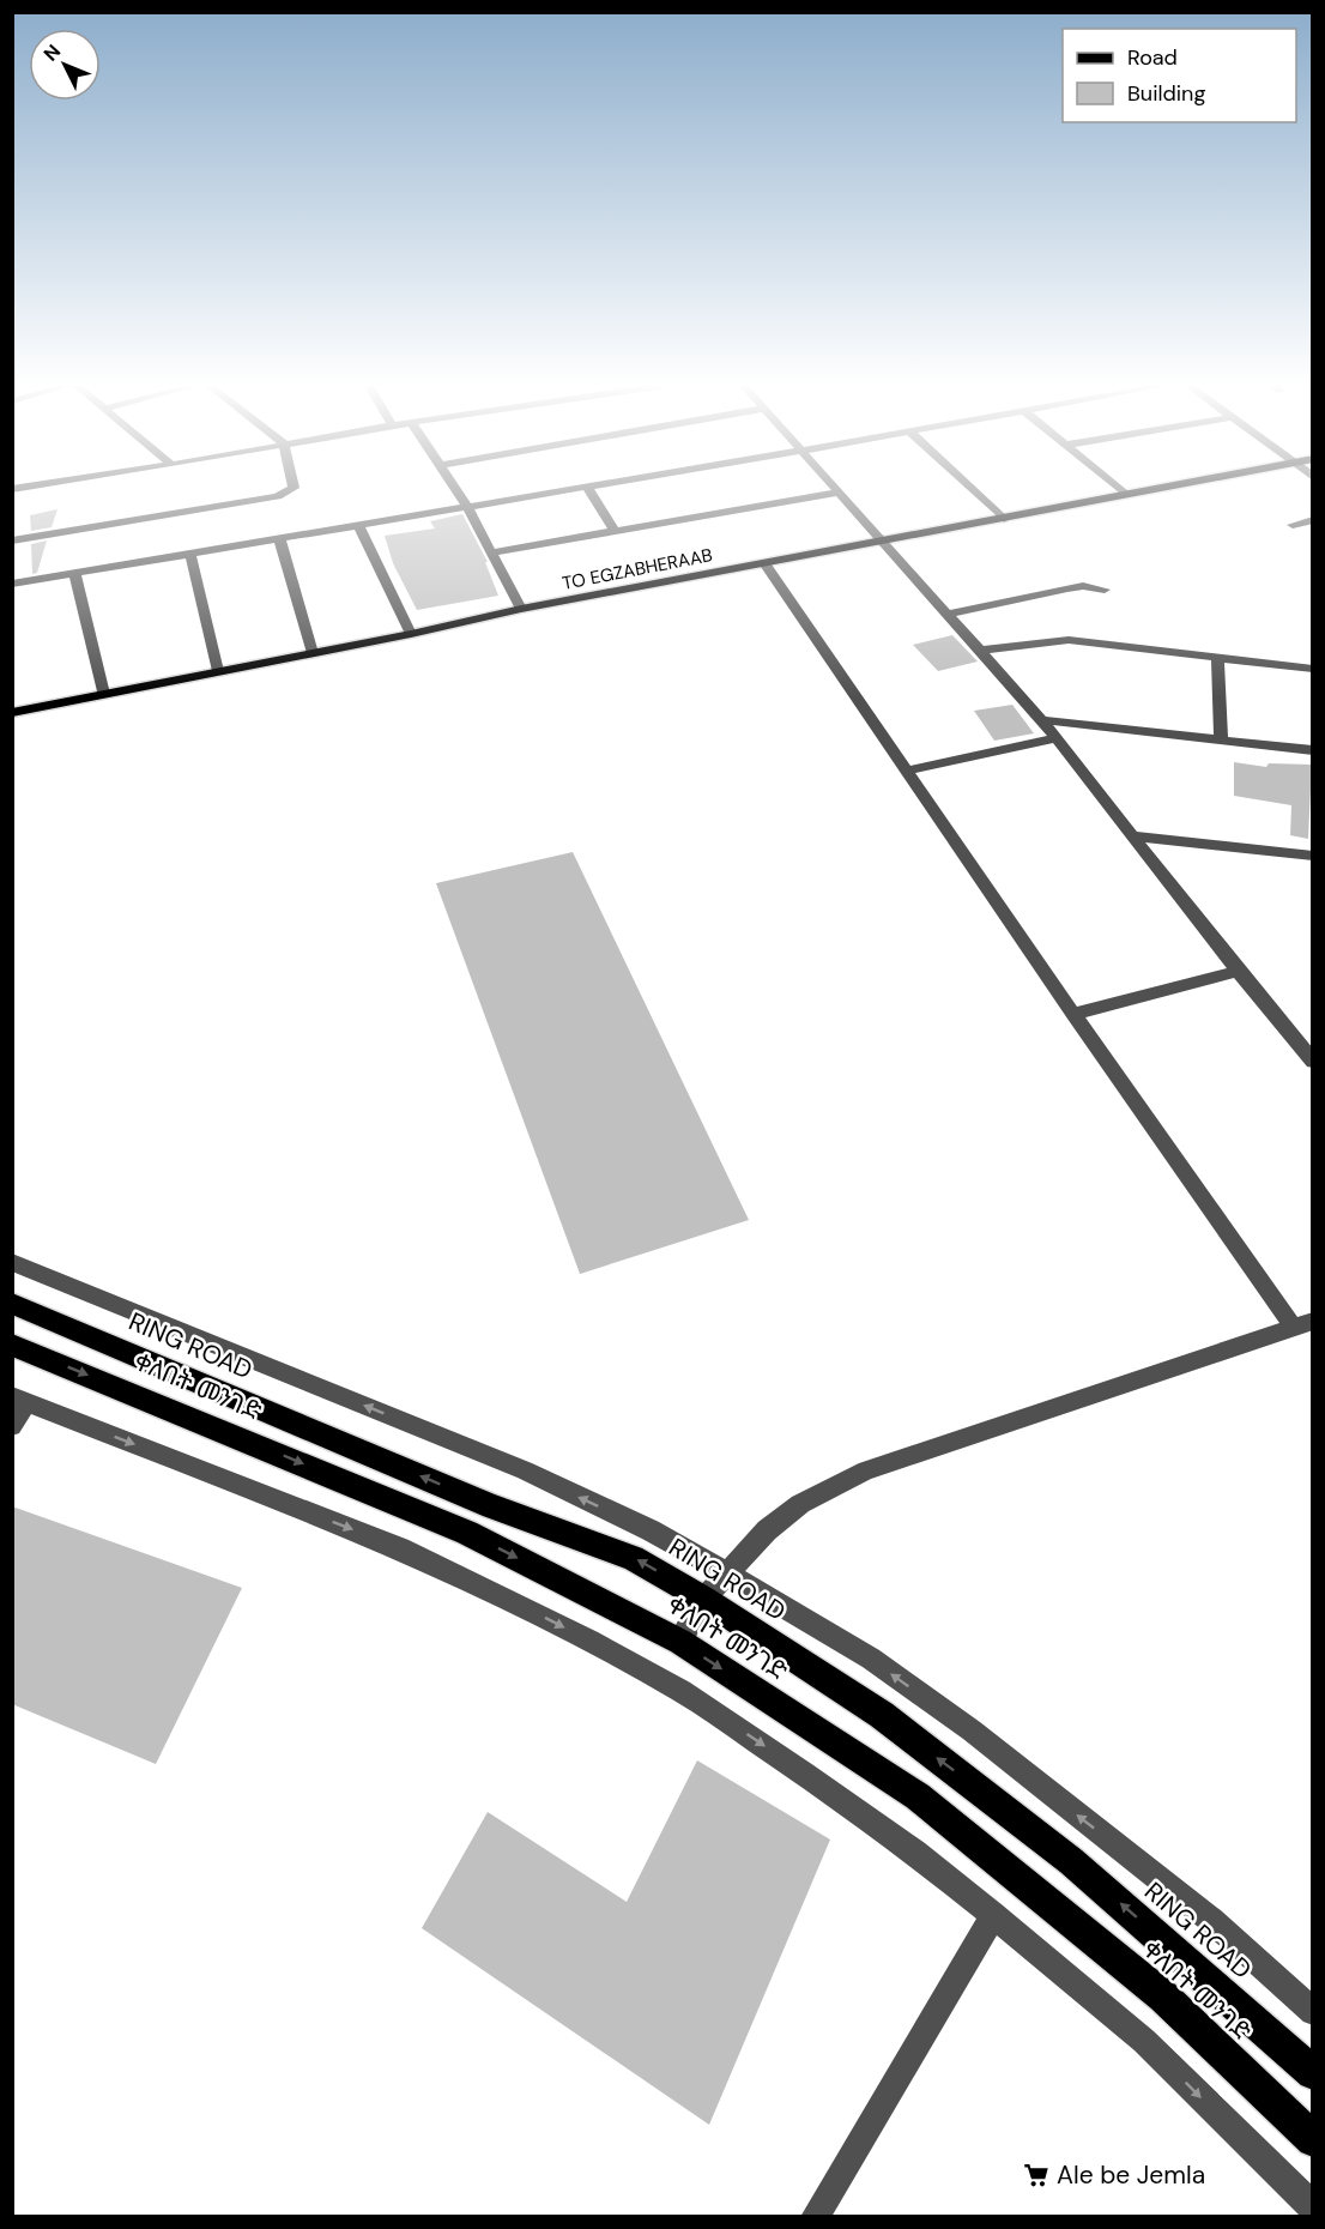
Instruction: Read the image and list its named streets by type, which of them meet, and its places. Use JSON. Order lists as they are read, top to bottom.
{
  "streets": {
    "highway": ["RING ROAD", "ቀለበት መንገድ"],
    "main road": ["TO EGZABHERAAB"]
  },
  "one_way": ["RING ROAD", "ቀለበት መንገድ"],
  "places": {
    "supermarket": ["Ale be Jemla"]
  },
  "legend": ["Road", "Building"],
  "north": "top left"
}
